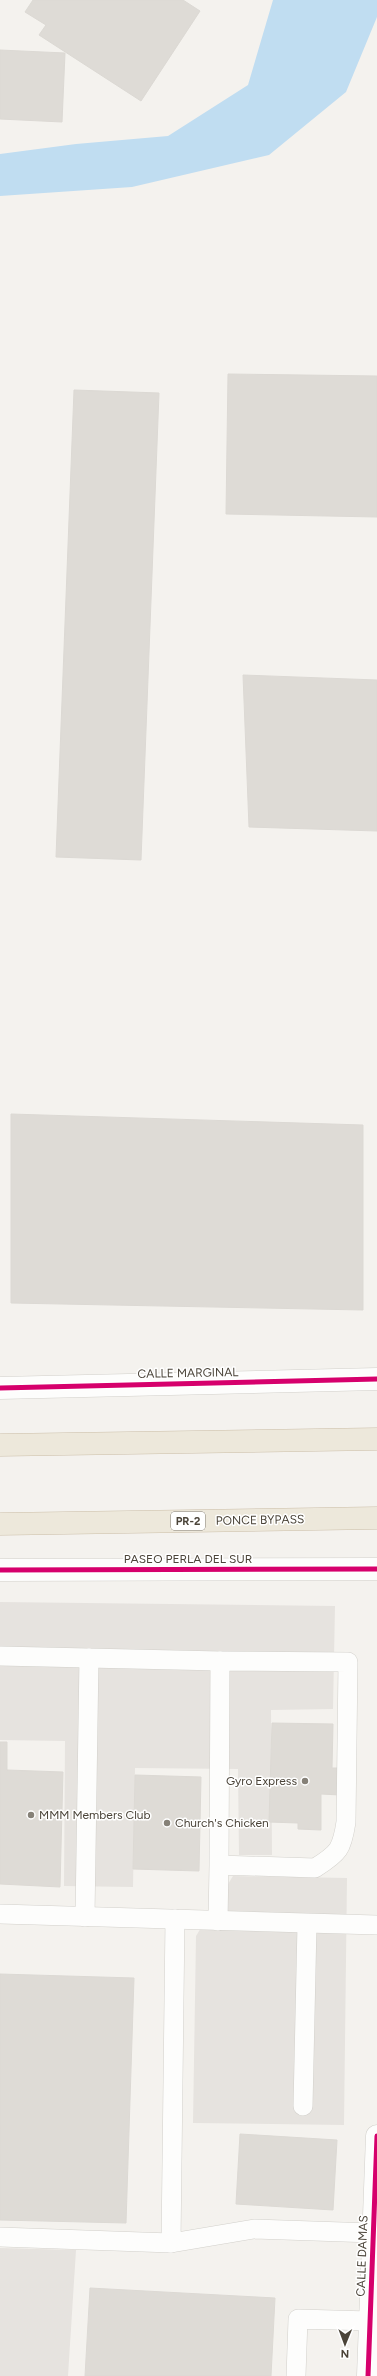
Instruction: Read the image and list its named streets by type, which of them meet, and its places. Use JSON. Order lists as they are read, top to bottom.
{
  "streets": {
    "highway": ["PONCE BYPASS", "PR-2"],
    "street": ["CALLE MARGINAL", "PASEO PERLA DEL SUR", "CALLE DAMAS"]
  },
  "places": ["Gyro Express", "MMM Members Club", "Church's Chicken"],
  "north": "bottom"
}
